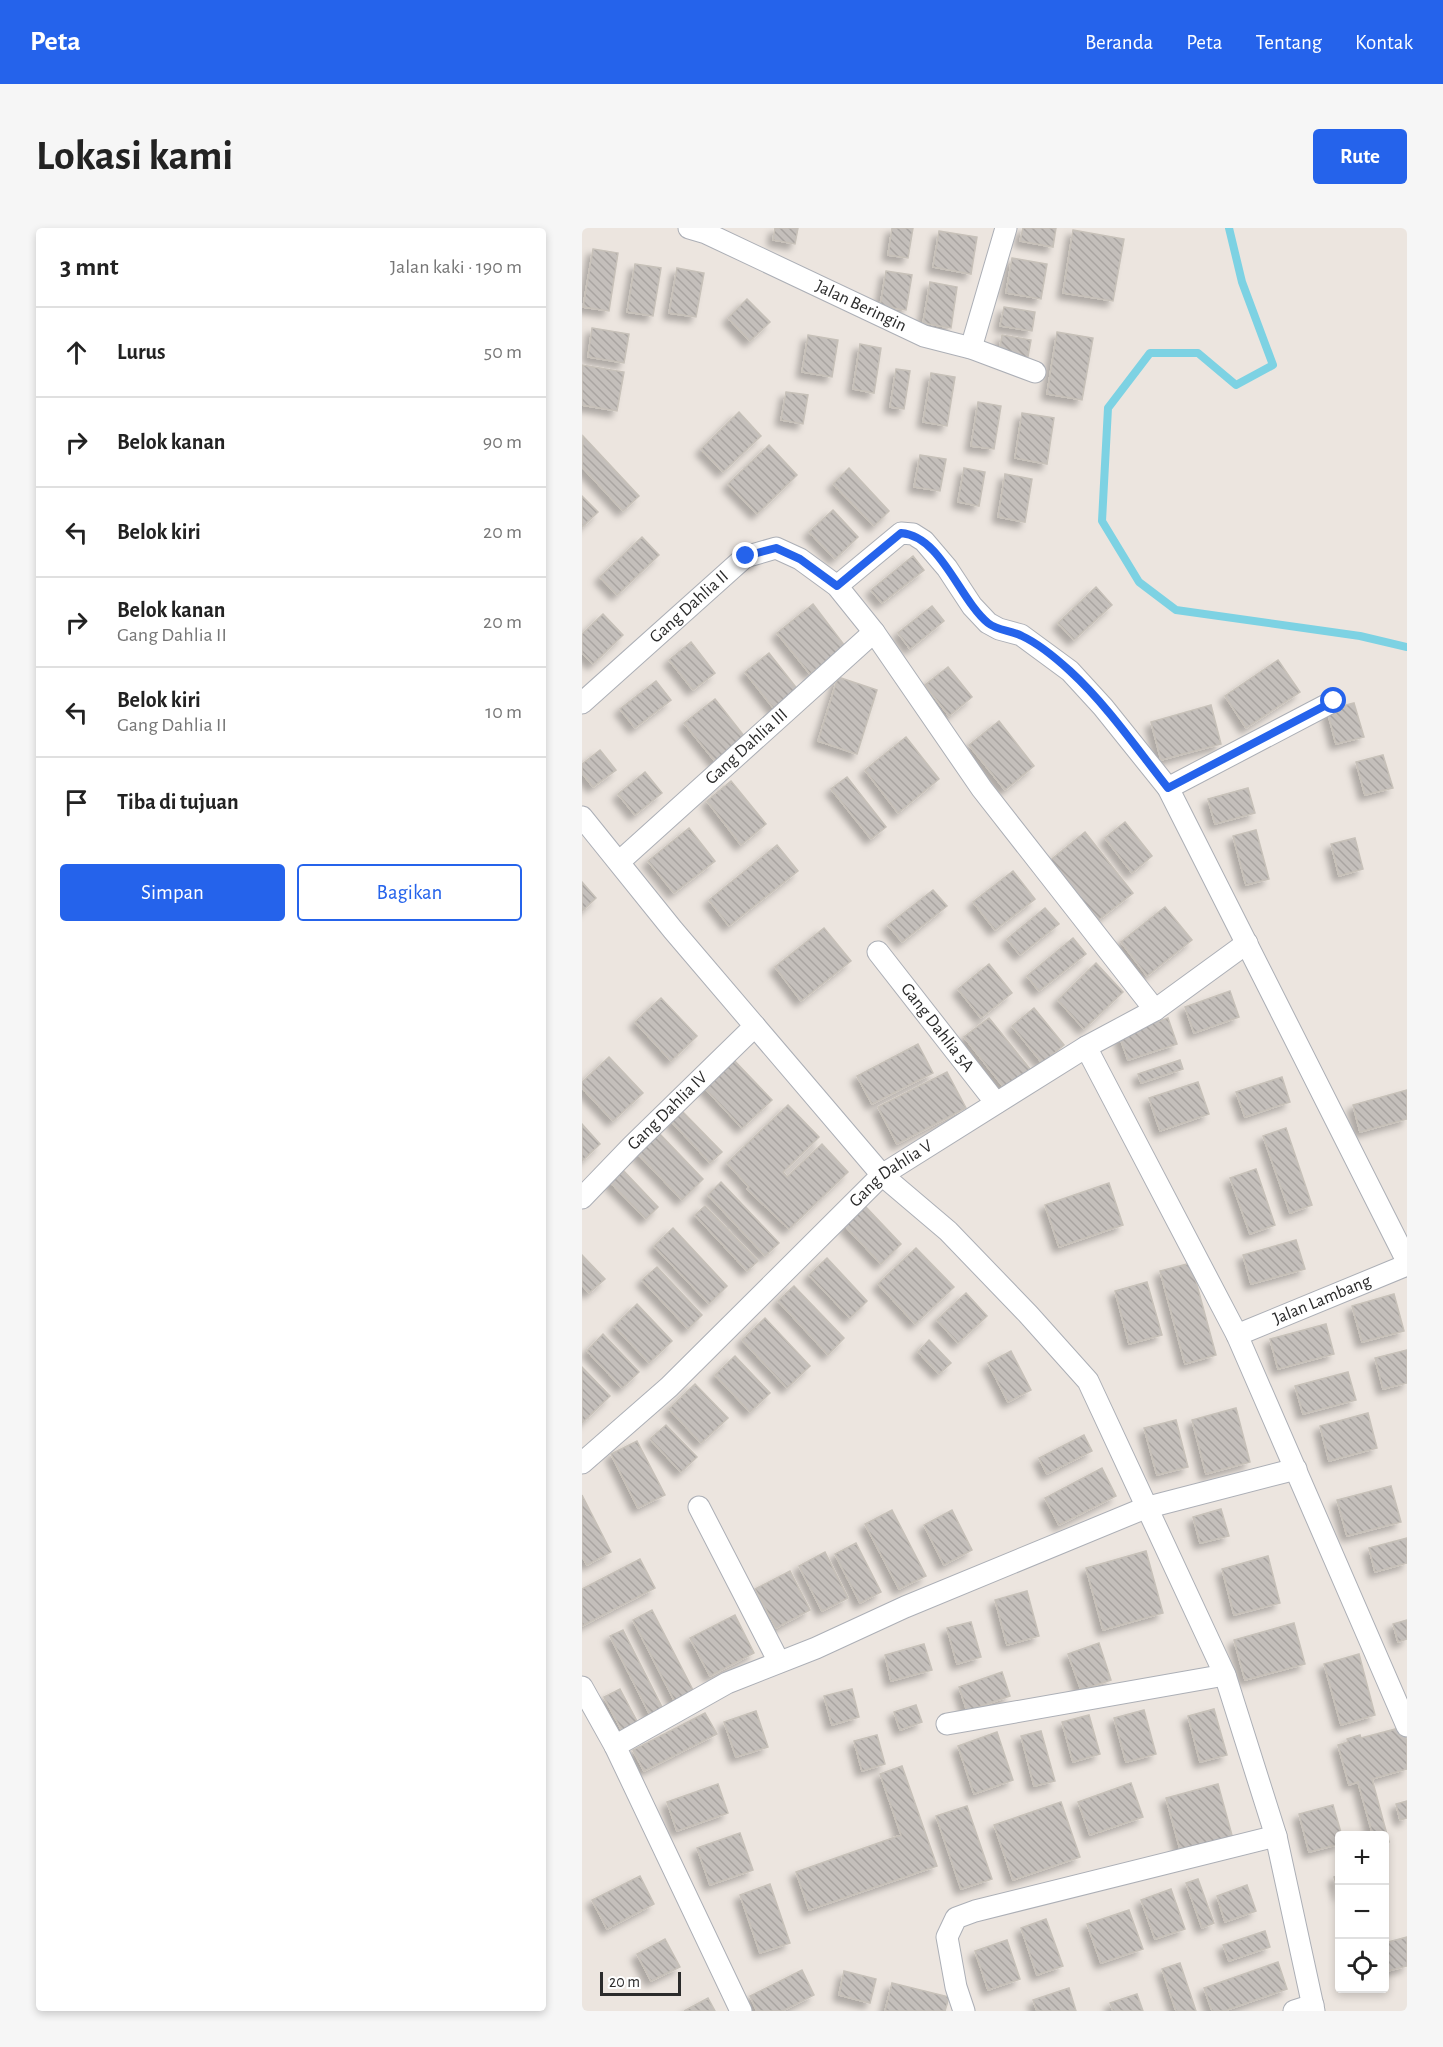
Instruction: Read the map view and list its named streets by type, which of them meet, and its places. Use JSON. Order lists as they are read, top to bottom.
{
  "streets": {
    "street": [
      "Jalan Beringin",
      "Gang Dahlia II",
      "Gang Dahlia III",
      "Gang Dahlia 5A",
      "Gang Dahlia IV",
      "Gang Dahlia V",
      "Jalan Lambang"
    ]
  },
  "crossings": [
    ["Gang Dahlia II", "Gang Dahlia III"],
    ["Gang Dahlia II", "Gang Dahlia V"],
    ["Gang Dahlia 5A", "Gang Dahlia V"]
  ],
  "scale_bar": "20 m",
  "page": {
    "header": "Peta",
    "nav": [
      "Beranda",
      "Peta",
      "Tentang",
      "Kontak"
    ],
    "buttons": [
      "Rute",
      ["Simpan", "Bagikan"]
    ],
    "title": "Lokasi kami",
    "heading": ["3 mnt", "Jalan kaki · 190 m"],
    "list": [
      ["Lurus", "50 m"],
      ["Belok kanan", "90 m"],
      ["Belok kiri", "20 m"],
      ["Belok kanan", "Gang Dahlia II", "20 m"],
      ["Belok kiri", "Gang Dahlia II", "10 m"],
      "Tiba di tujuan"
    ],
    "map_buttons": ["+", "−"],
    "scale": "20 m"
  }
}
